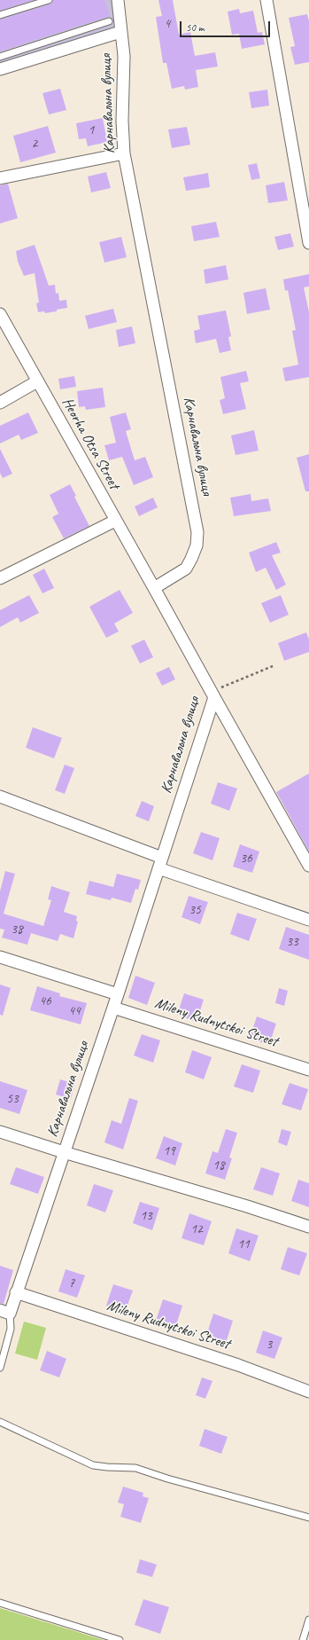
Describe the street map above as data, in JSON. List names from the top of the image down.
{
  "streets": {
    "street": ["Карнавальна вулиця", "Heorha Otsa Street", "Mileny Rudnytskoi Street"]
  },
  "crossings": [
    ["Карнавальна вулиця", "Heorha Otsa Street"],
    ["Карнавальна вулиця", "Mileny Rudnytskoi Street"]
  ],
  "house_numbers": [
    "4",
    "1",
    "2",
    "36",
    "35",
    "38",
    "33",
    "46",
    "44",
    "53",
    "19",
    "18",
    "13",
    "12",
    "11",
    "7",
    "3"
  ],
  "scale_bar": "50 m"
}
